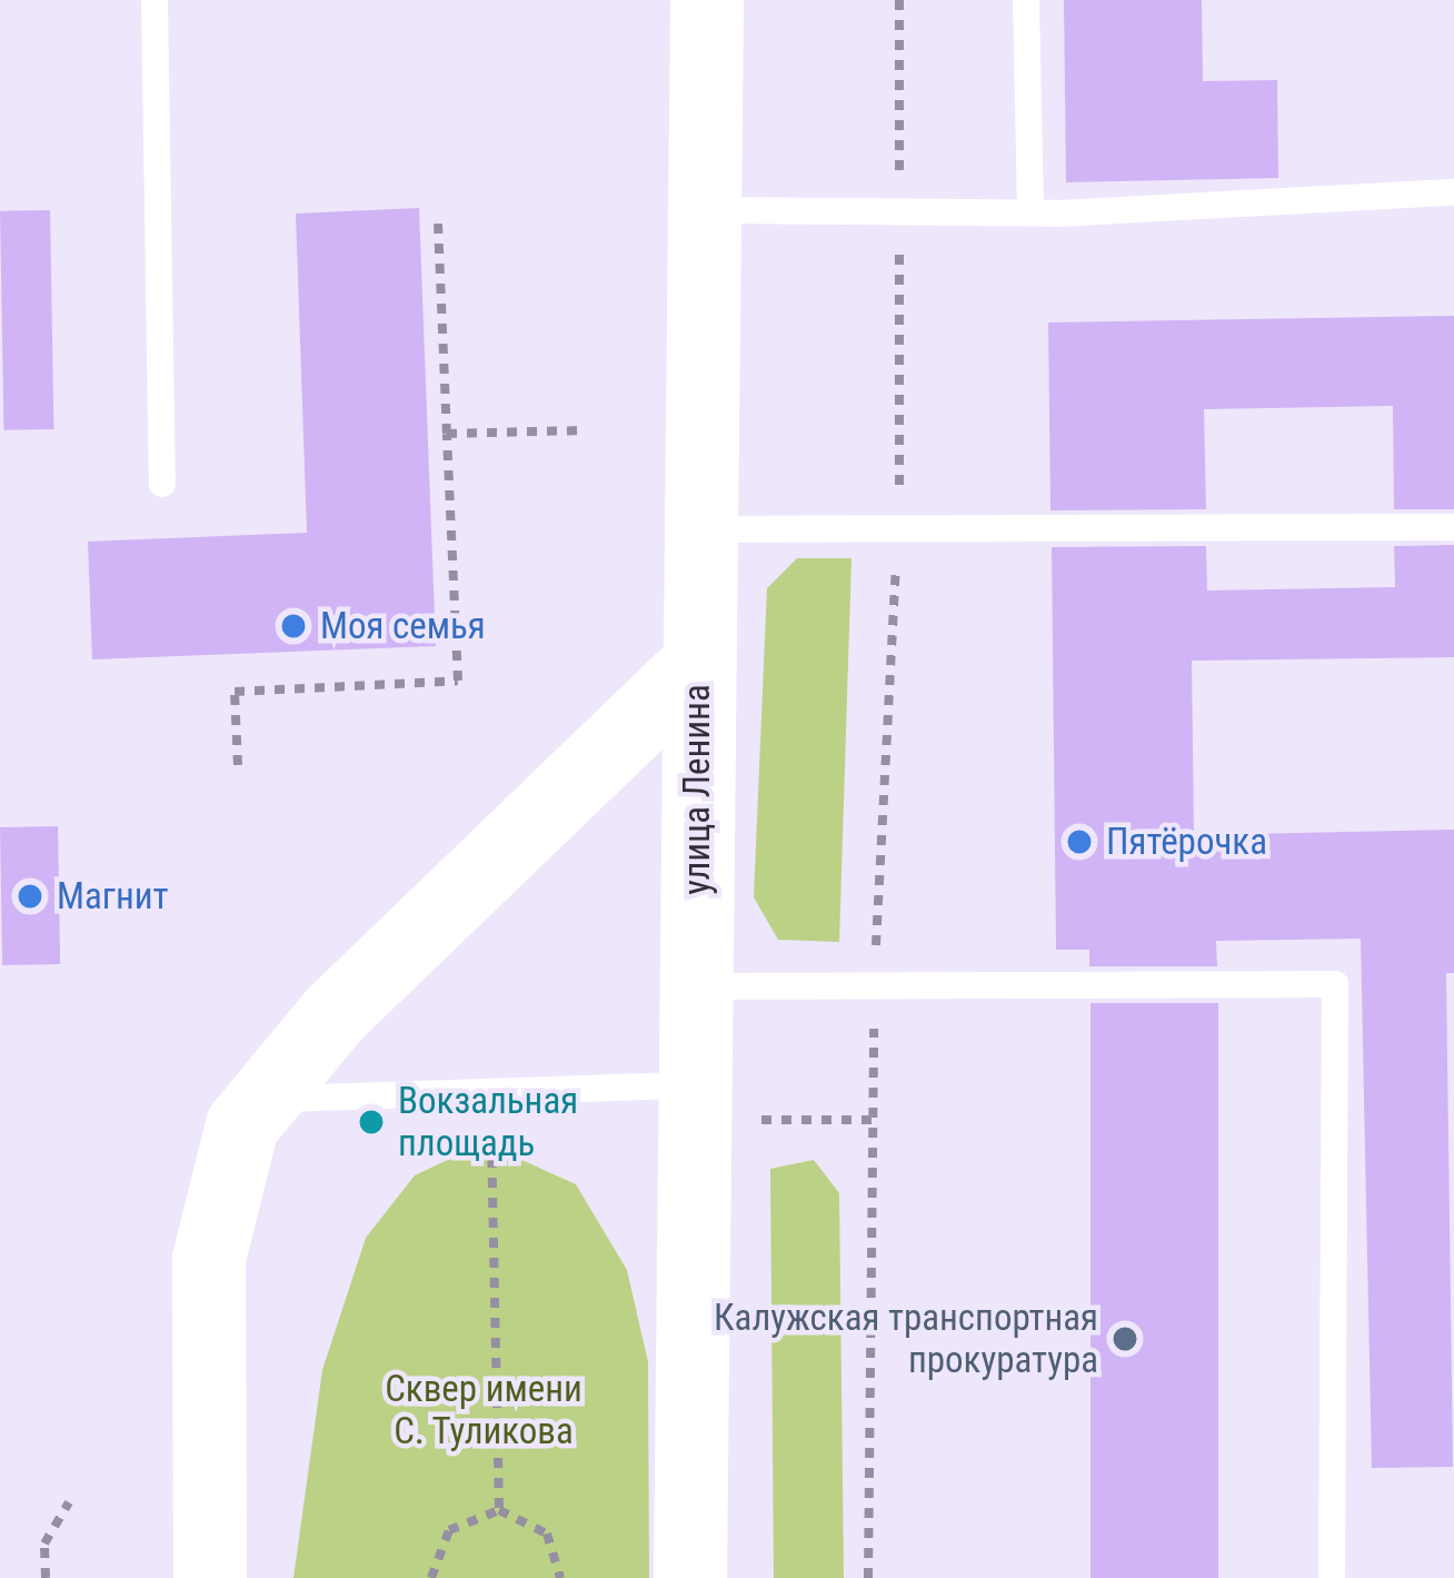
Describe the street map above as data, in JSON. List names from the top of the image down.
{
  "streets": {
    "main road": ["улица Ленина"]
  },
  "parks": ["Сквер имени С. Туликова"],
  "places": [
    "Моя семья",
    "Пятёрочка",
    "Магнит",
    "Вокзальная площадь",
    "Калужская транспортная прокуратура"
  ]
}
